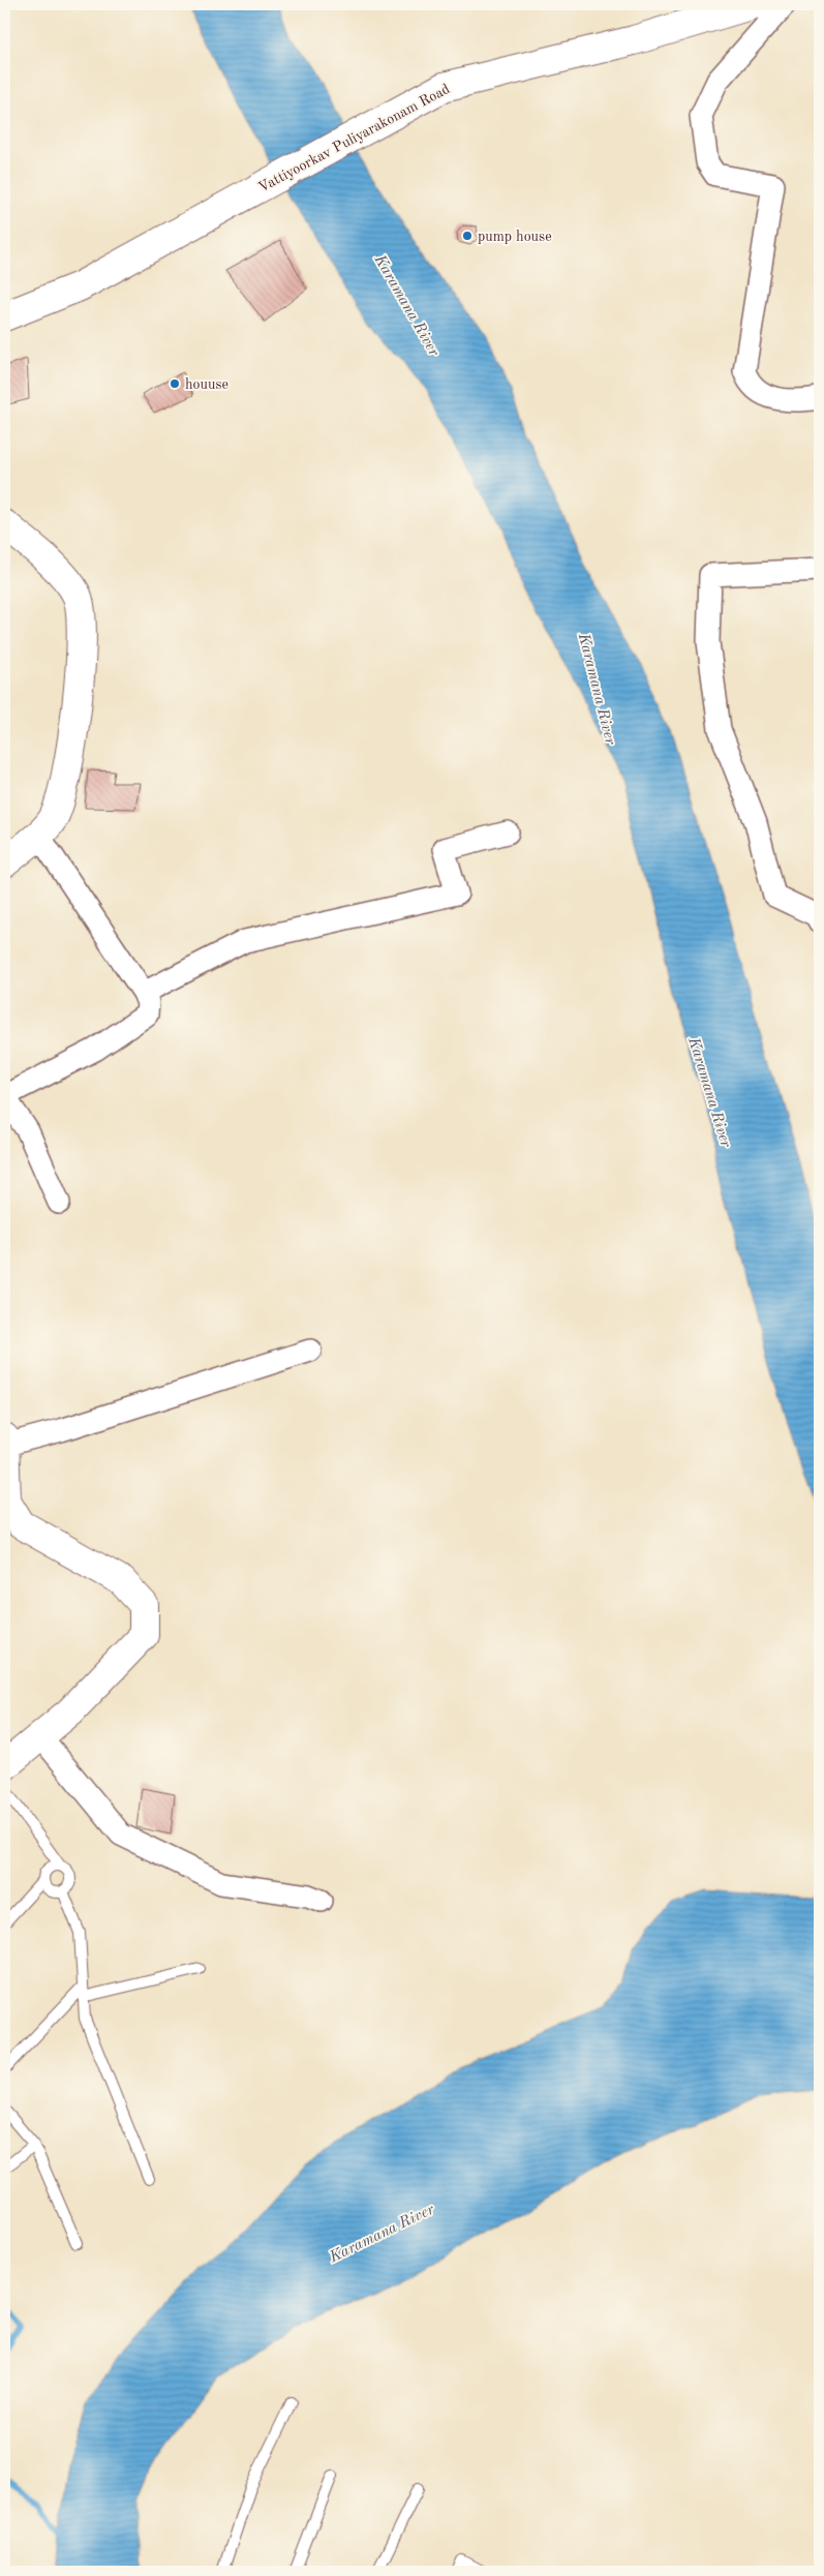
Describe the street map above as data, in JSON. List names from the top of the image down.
{
  "streets": {
    "street": ["Vattiyoorkav Puliyarakonam Road"]
  },
  "water": ["Karamana River"],
  "places": ["pump house", "houuse"]
}
